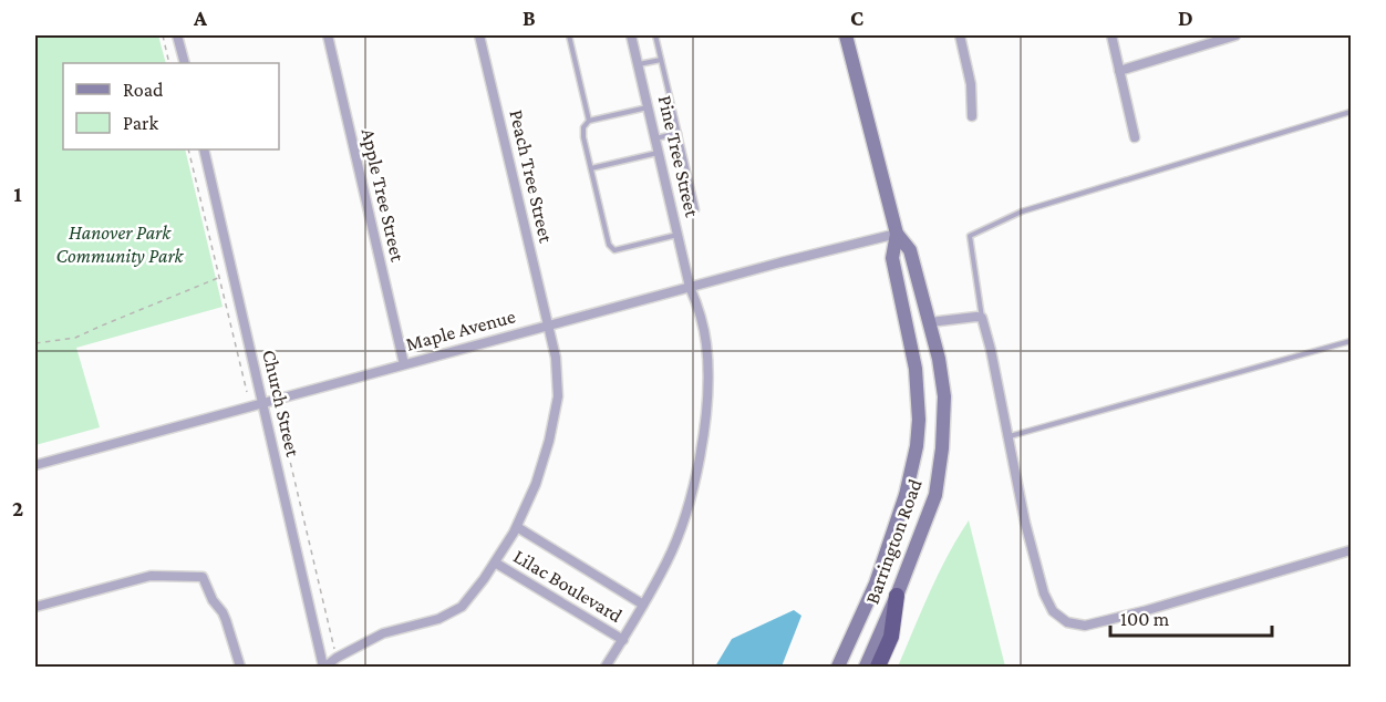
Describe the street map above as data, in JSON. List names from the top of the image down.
{
  "streets": {
    "main road": ["Barrington Road"],
    "street": [
      "Pine Tree Street",
      "Peach Tree Street",
      "Apple Tree Street",
      "Maple Avenue",
      "Church Street",
      "Lilac Boulevard"
    ]
  },
  "crossings": [
    ["Pine Tree Street", "Maple Avenue"],
    ["Pine Tree Street", "Lilac Boulevard"],
    ["Peach Tree Street", "Maple Avenue"],
    ["Peach Tree Street", "Church Street"],
    ["Peach Tree Street", "Lilac Boulevard"],
    ["Apple Tree Street", "Maple Avenue"],
    ["Maple Avenue", "Church Street"],
    ["Maple Avenue", "Barrington Road"]
  ],
  "parks": ["Hanover Park Community Park"],
  "legend": ["Road", "Park"],
  "scale_bar": "100 m",
  "grid": {
    "columns": [
      "A",
      "B",
      "C",
      "D"
    ],
    "rows": ["1", "2"]
  }
}
